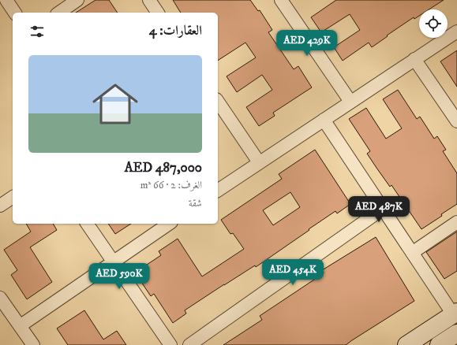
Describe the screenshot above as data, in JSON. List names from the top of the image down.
{
  "page": {
    "heading": "العقارات: 4",
    "price": [
      "AED 429K",
      "AED 487K",
      "AED 454K",
      "AED 590K"
    ],
    "list": [
      {
        "name": "AED 487,000",
        "note": "الغرف: 2 · 66 m² · شقة"
      }
    ]
  }
}
